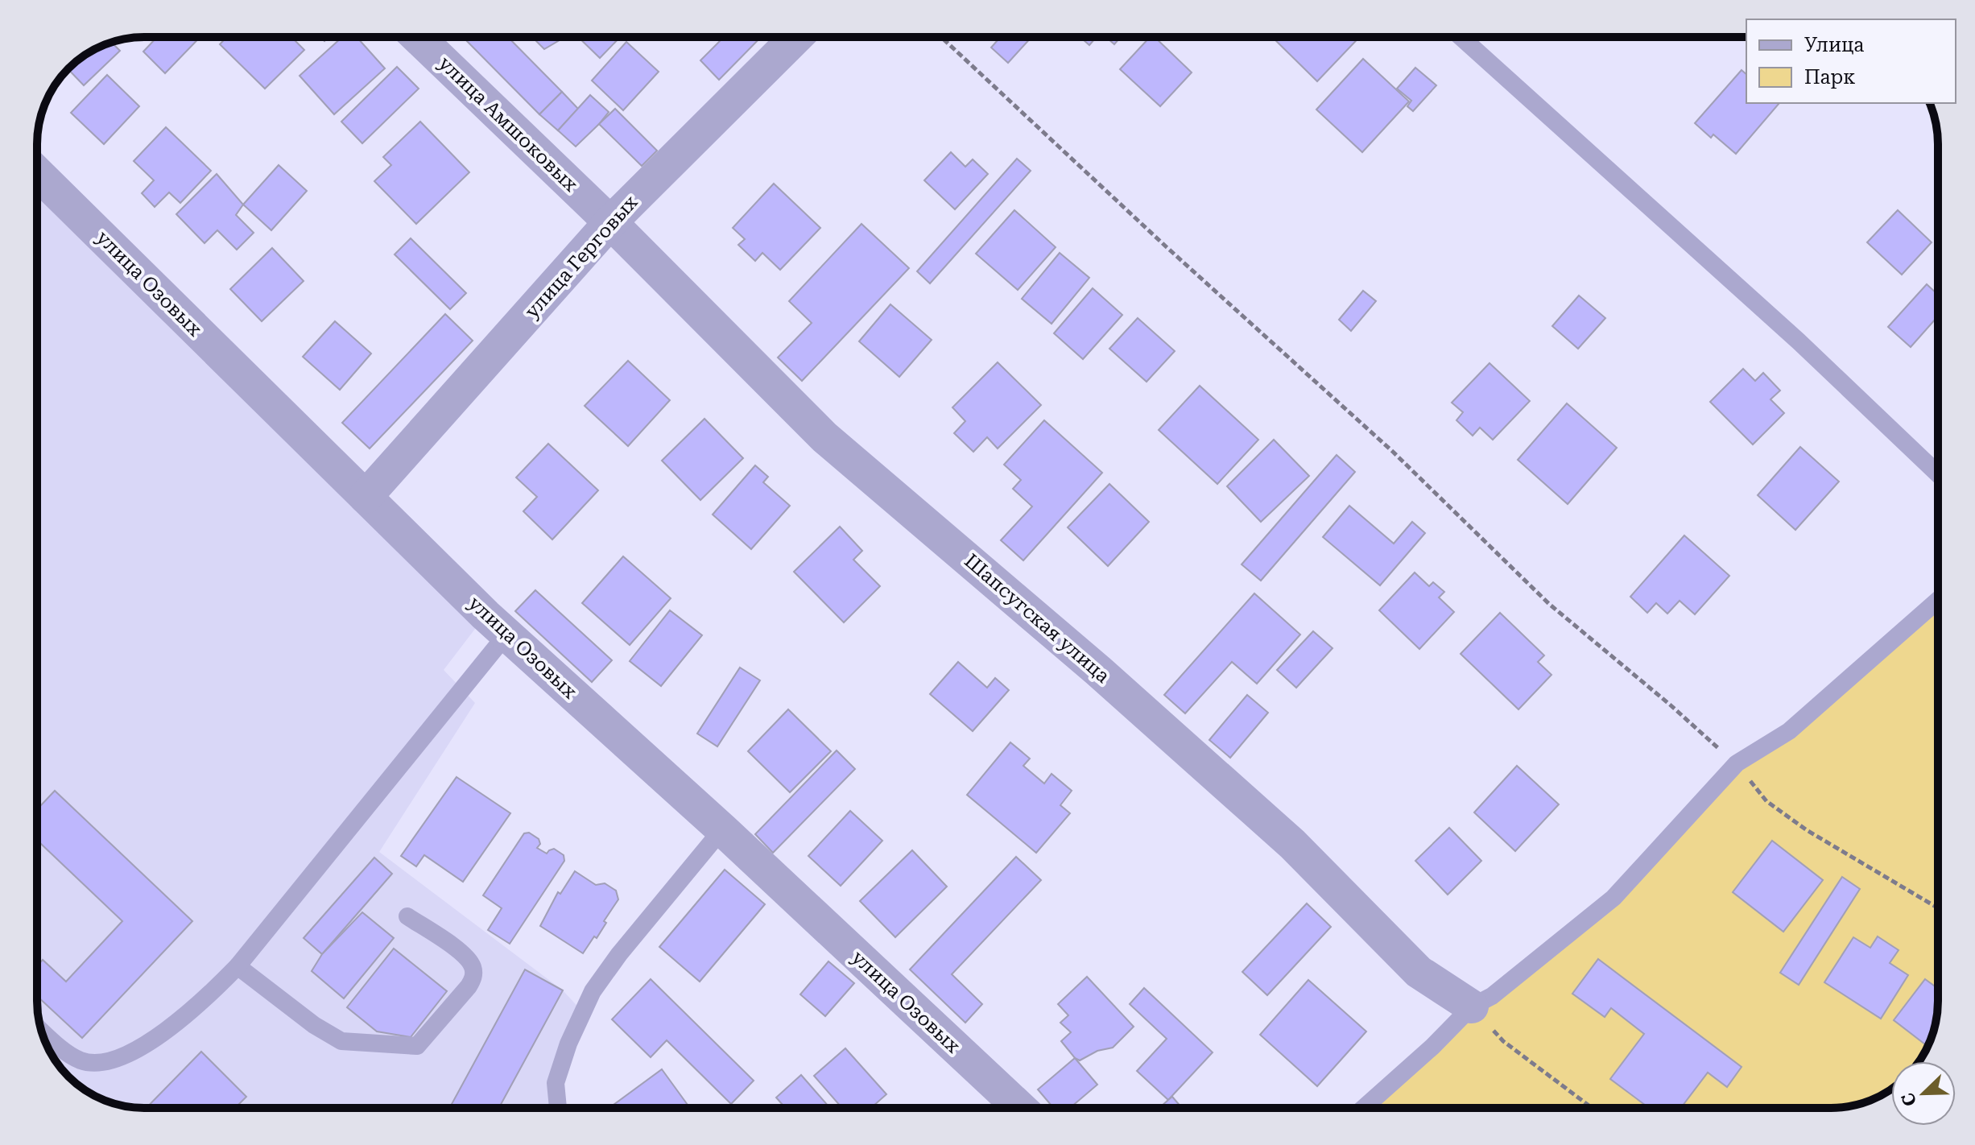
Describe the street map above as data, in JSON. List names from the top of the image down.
{
  "streets": {
    "street": [
      "улица Амшоковых",
      "улица Герговых",
      "улица Озовых",
      "Шапсугская улица"
    ]
  },
  "crossings": [
    ["улица Амшоковых", "улица Герговых"],
    ["улица Амшоковых", "Шапсугская улица"],
    ["улица Герговых", "улица Озовых"],
    ["улица Герговых", "Шапсугская улица"]
  ],
  "legend": ["Улица", "Парк"],
  "north": "bottom left"
}
